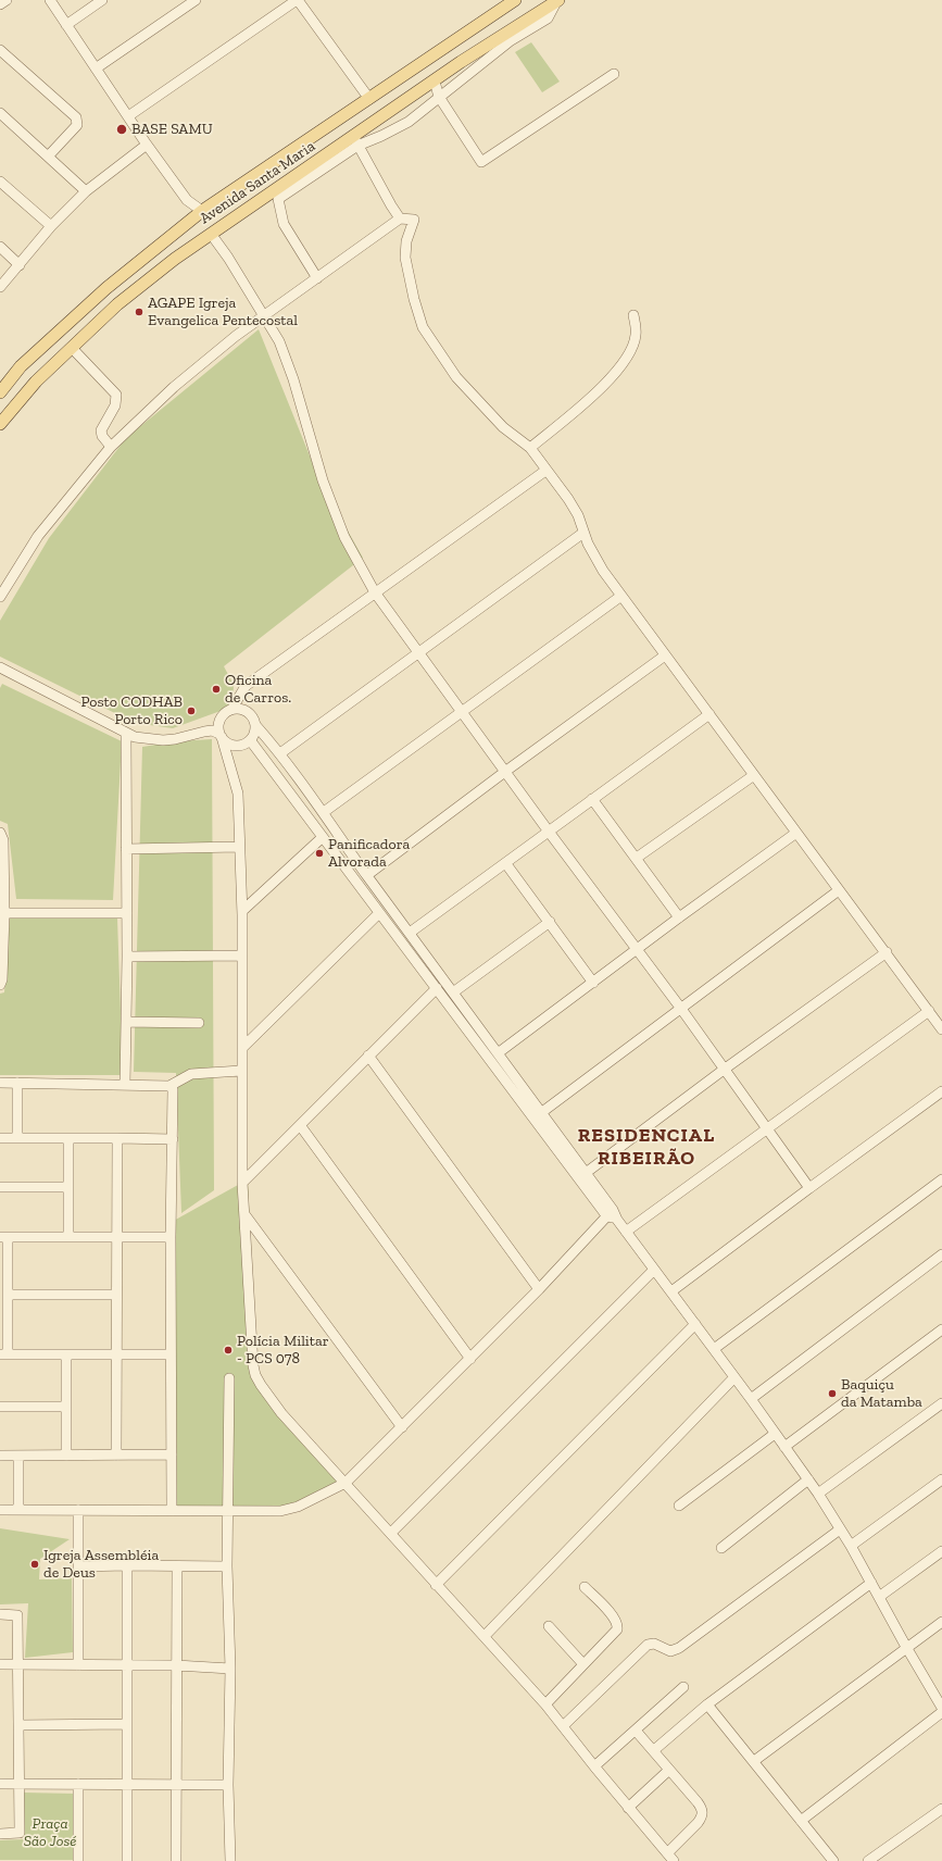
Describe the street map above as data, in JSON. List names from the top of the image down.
{
  "streets": {
    "main road": ["Avenida Santa Maria"]
  },
  "districts": ["RESIDENCIAL RIBEIRÃO"],
  "parks": ["Praça São José"],
  "places": [
    "BASE SAMU",
    "AGAPE Igreja Evangelica Pentecostal",
    "Oficina de Carros.",
    "Posto CODHAB Porto Rico",
    "Panificadora Alvorada",
    "Polícia Militar - PCS 078",
    "Baquiçu da Matamba",
    "Igreja Assembléia de Deus"
  ]
}
